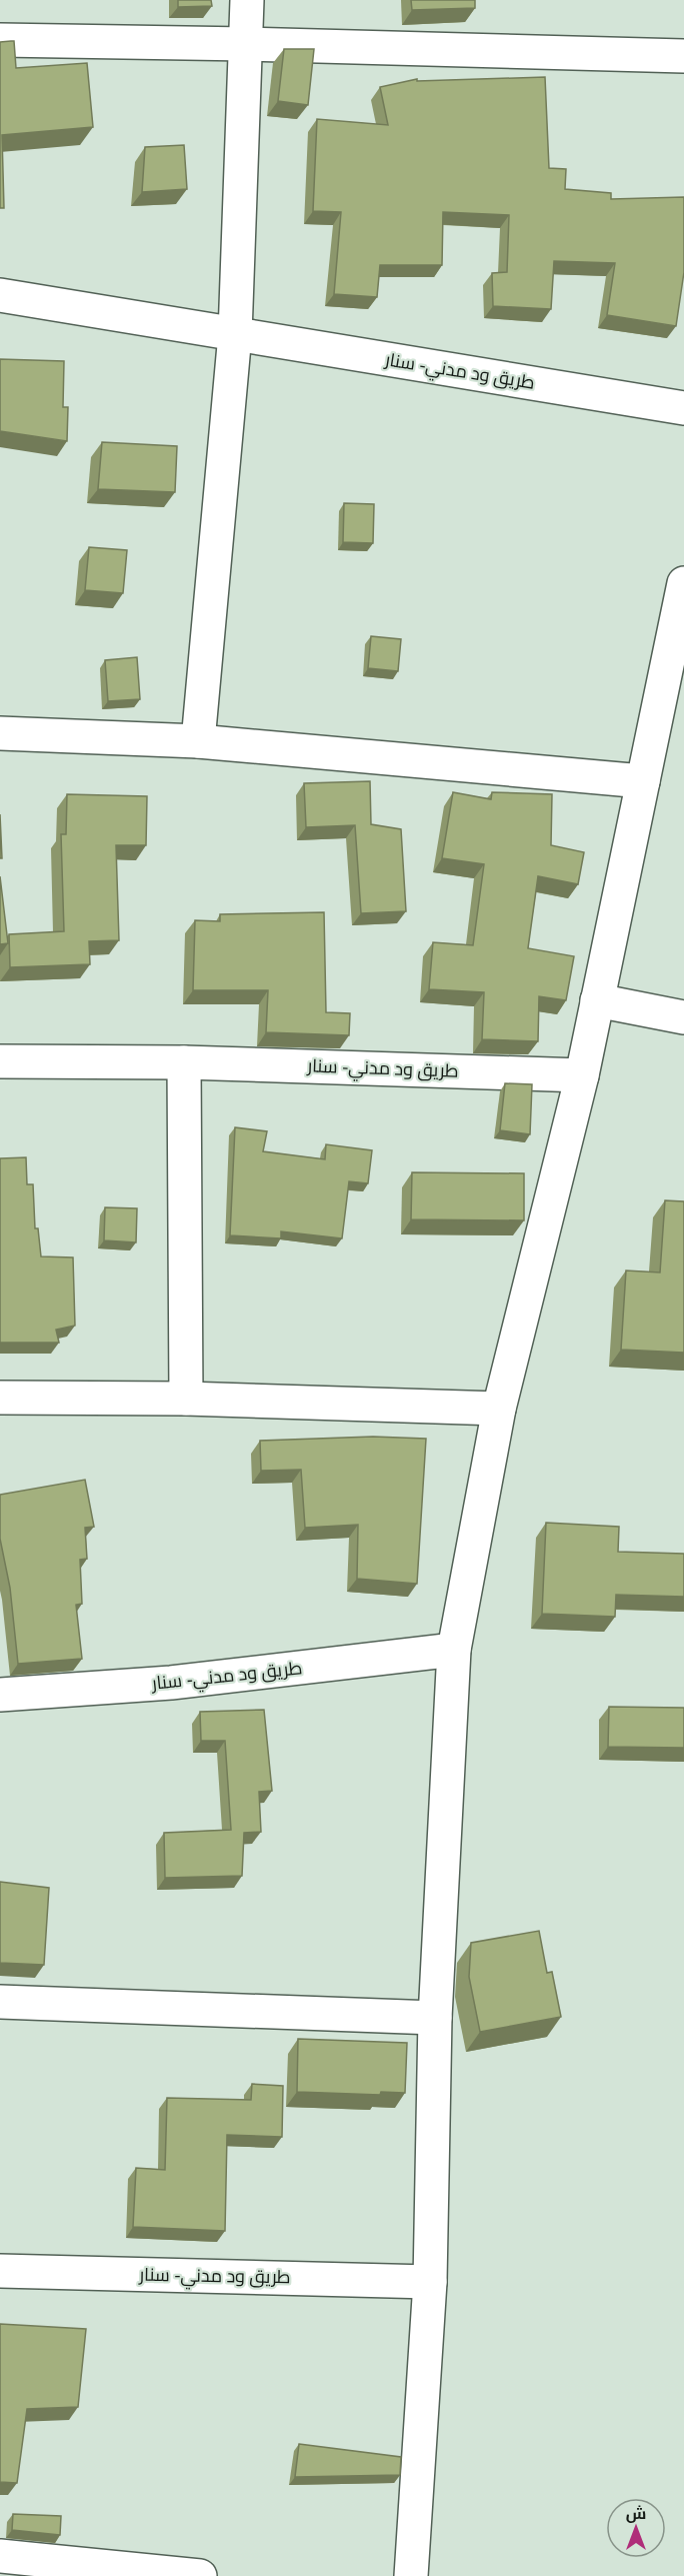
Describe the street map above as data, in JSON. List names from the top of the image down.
{
  "streets": {
    "street": ["طريق ود مدني - سنار"]
  },
  "north": "top"
}
